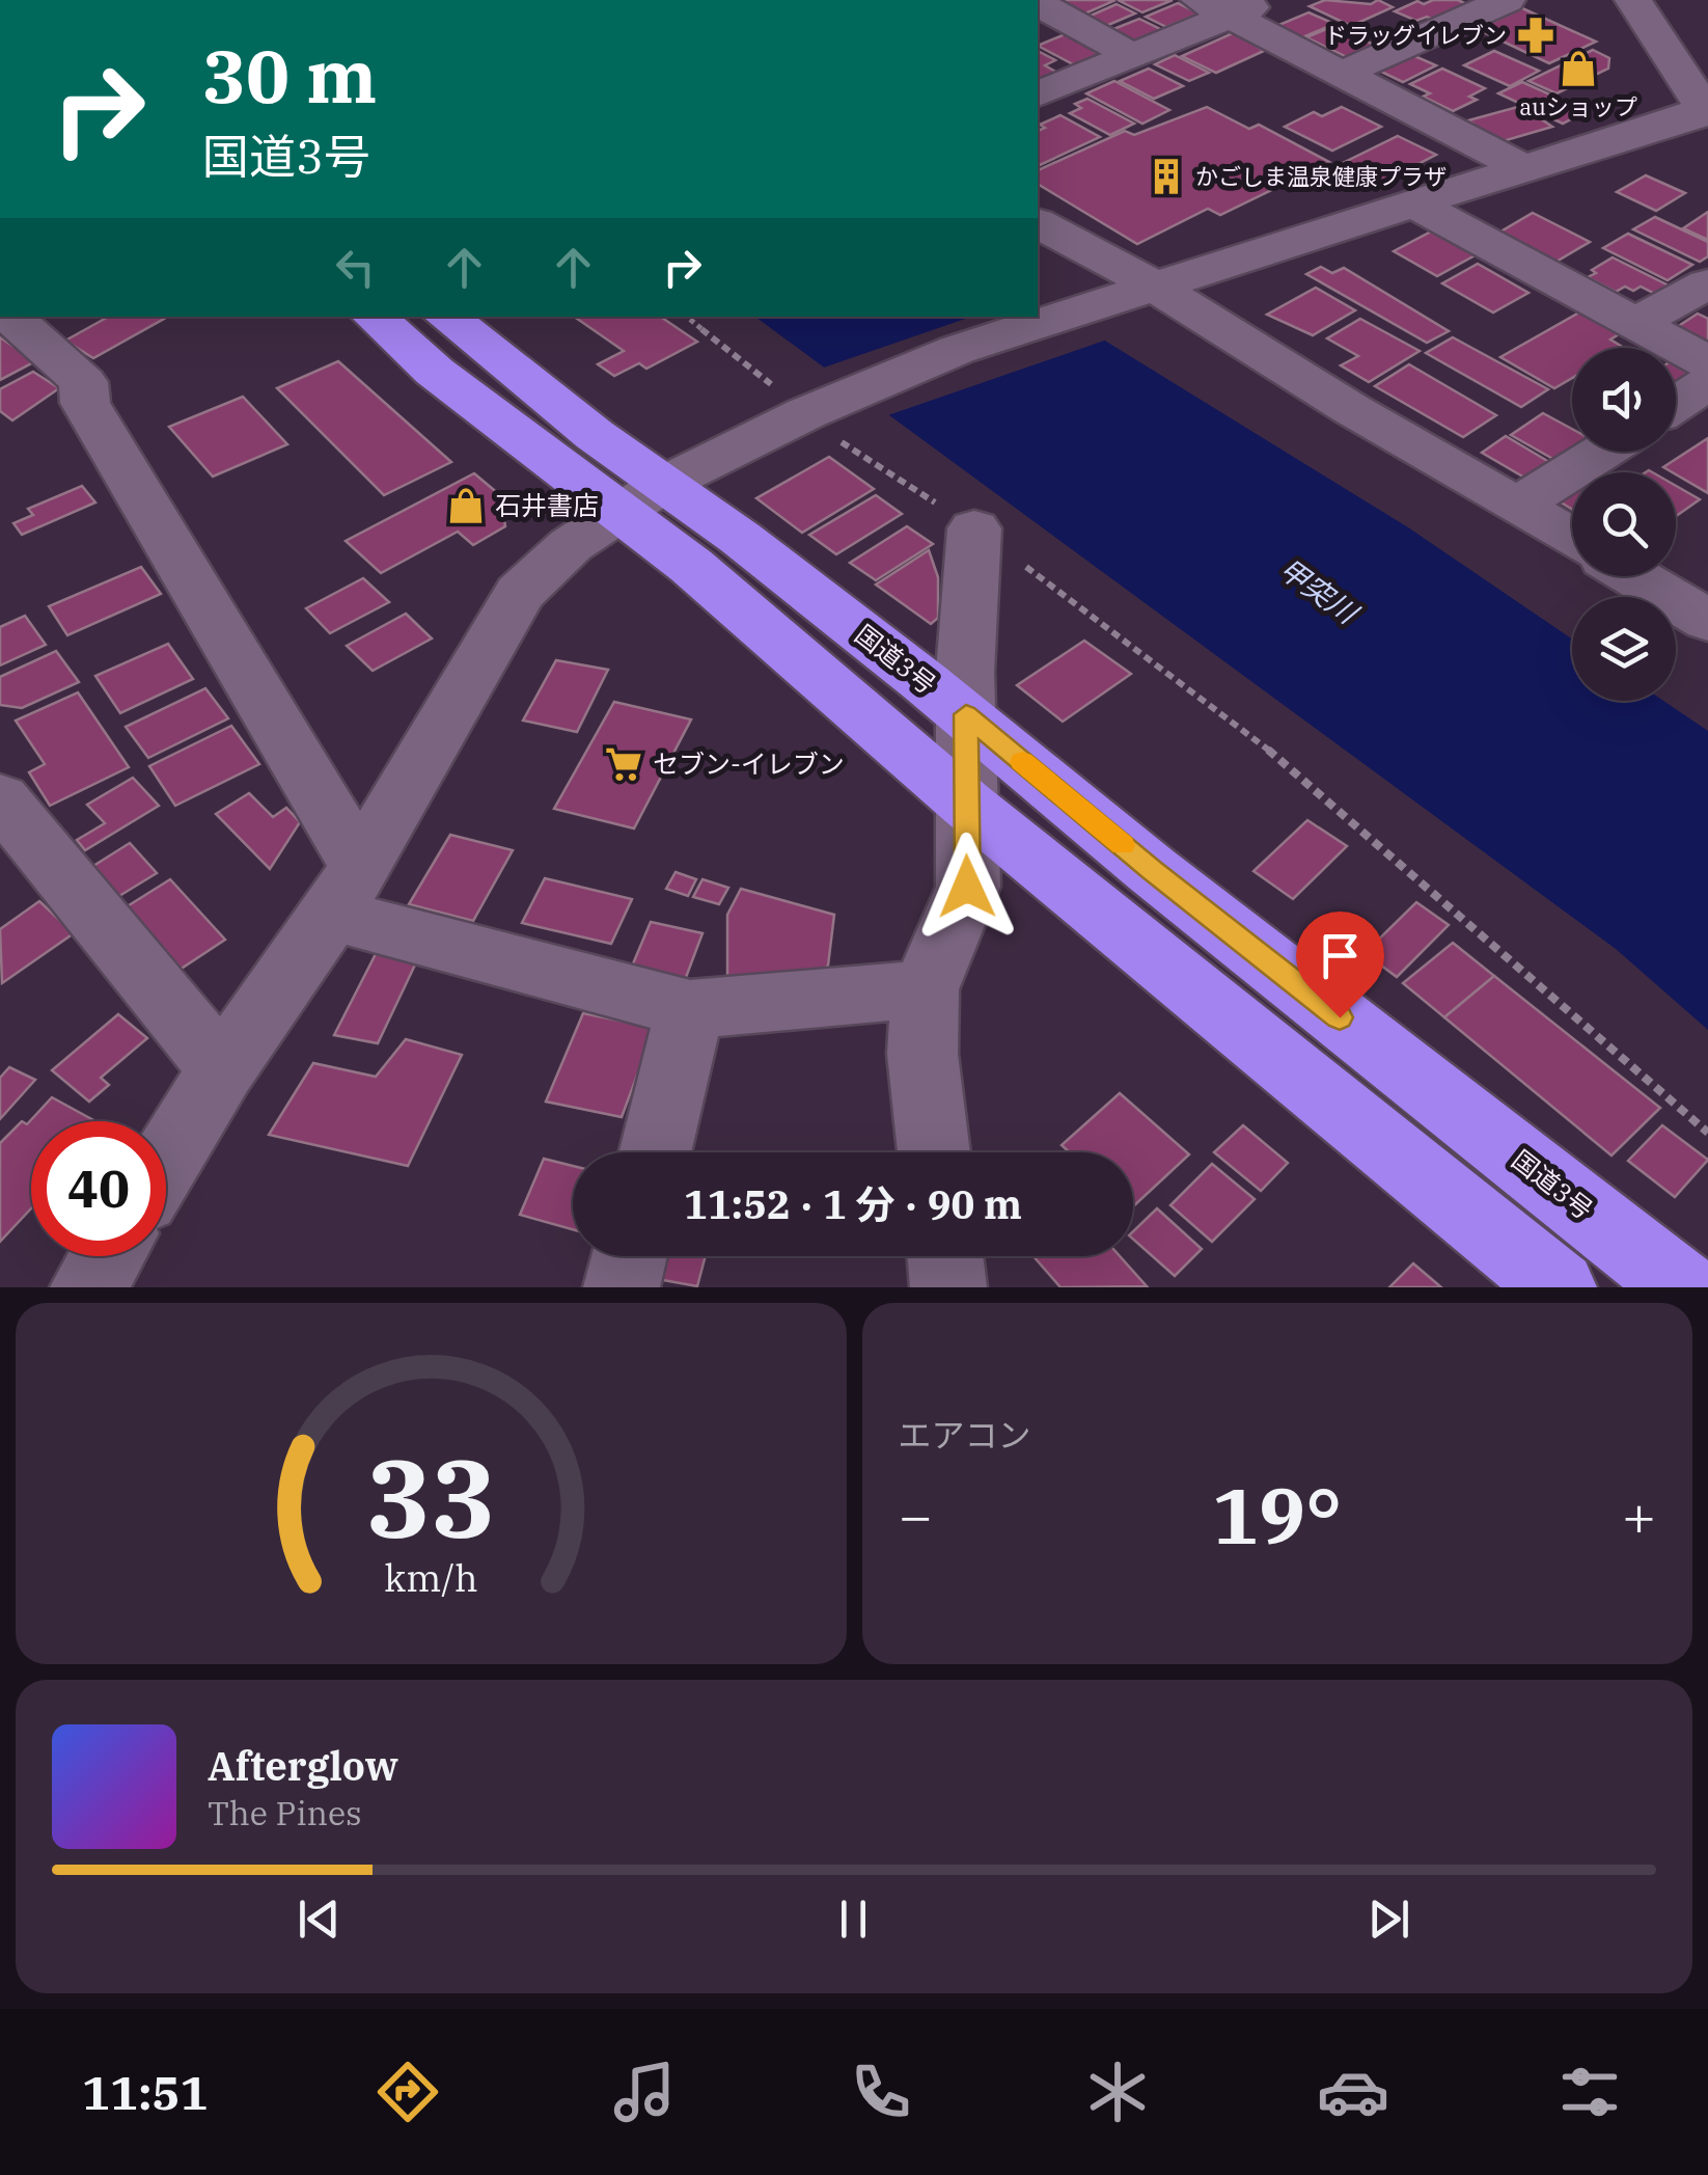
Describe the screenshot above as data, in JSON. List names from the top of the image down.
{
  "streets": {
    "highway": ["国道3号"]
  },
  "water": ["甲突川"],
  "places": {
    "pharmacy": ["ドラッグイレブン"],
    "shop": ["auショップ", "石井書店"],
    "building": ["かごしま温泉健康プラザ"],
    "supermarket": ["セブン-イレブン"]
  },
  "page": {
    "turn": ["30 m", "国道3号"],
    "limit": "40",
    "trip": "11:52 · 1 分 · 90 m",
    "tile": "エアコン",
    "heat": ["−", "19°", "+"],
    "song": ["Afterglow", "The Pines"],
    "tabs": "11:51",
    "gauge": ["33", "km/h"]
  }
}
